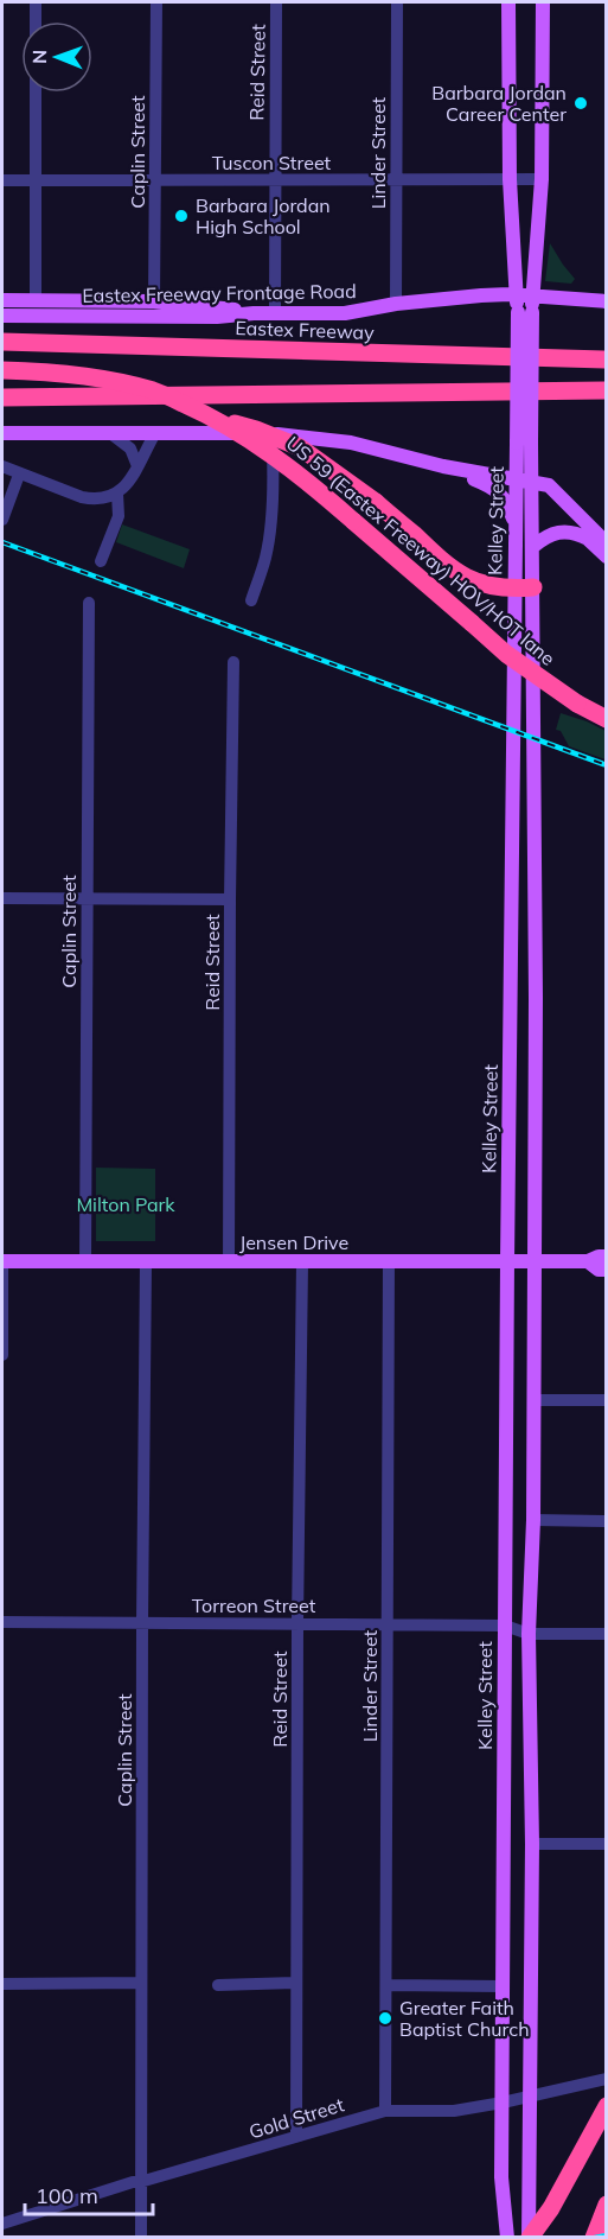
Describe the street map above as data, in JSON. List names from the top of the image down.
{
  "streets": {
    "highway": ["Eastex Freeway", "US 59 (Eastex Freeway) HOV/HOT lane"],
    "main road": ["Eastex Freeway Frontage Road", "Kelley Street", "Jensen Drive"],
    "street": [
      "Reid Street",
      "Caplin Street",
      "Linder Street",
      "Tuscon Street",
      "Torreon Street",
      "Gold Street"
    ]
  },
  "crossings": [
    ["Reid Street", "Tuscon Street"],
    ["Reid Street", "Eastex Freeway Frontage Road"],
    ["Reid Street", "Jensen Drive"],
    ["Reid Street", "Torreon Street"],
    ["Reid Street", "Gold Street"],
    ["Caplin Street", "Tuscon Street"],
    ["Caplin Street", "Jensen Drive"],
    ["Caplin Street", "Torreon Street"],
    ["Caplin Street", "Gold Street"],
    ["Linder Street", "Tuscon Street"],
    ["Linder Street", "Eastex Freeway Frontage Road"],
    ["Linder Street", "Jensen Drive"],
    ["Linder Street", "Torreon Street"],
    ["Linder Street", "Gold Street"],
    ["Tuscon Street", "Kelley Street"],
    ["Eastex Freeway Frontage Road", "Kelley Street"],
    ["Kelley Street", "Jensen Drive"],
    ["Kelley Street", "Torreon Street"],
    ["Kelley Street", "Gold Street"]
  ],
  "parks": ["Milton Park"],
  "places": ["Barbara Jordan Career Center", "Barbara Jordan High School", "Greater Faith Baptist Church"],
  "scale_bar": "100 m",
  "north": "left"
}
